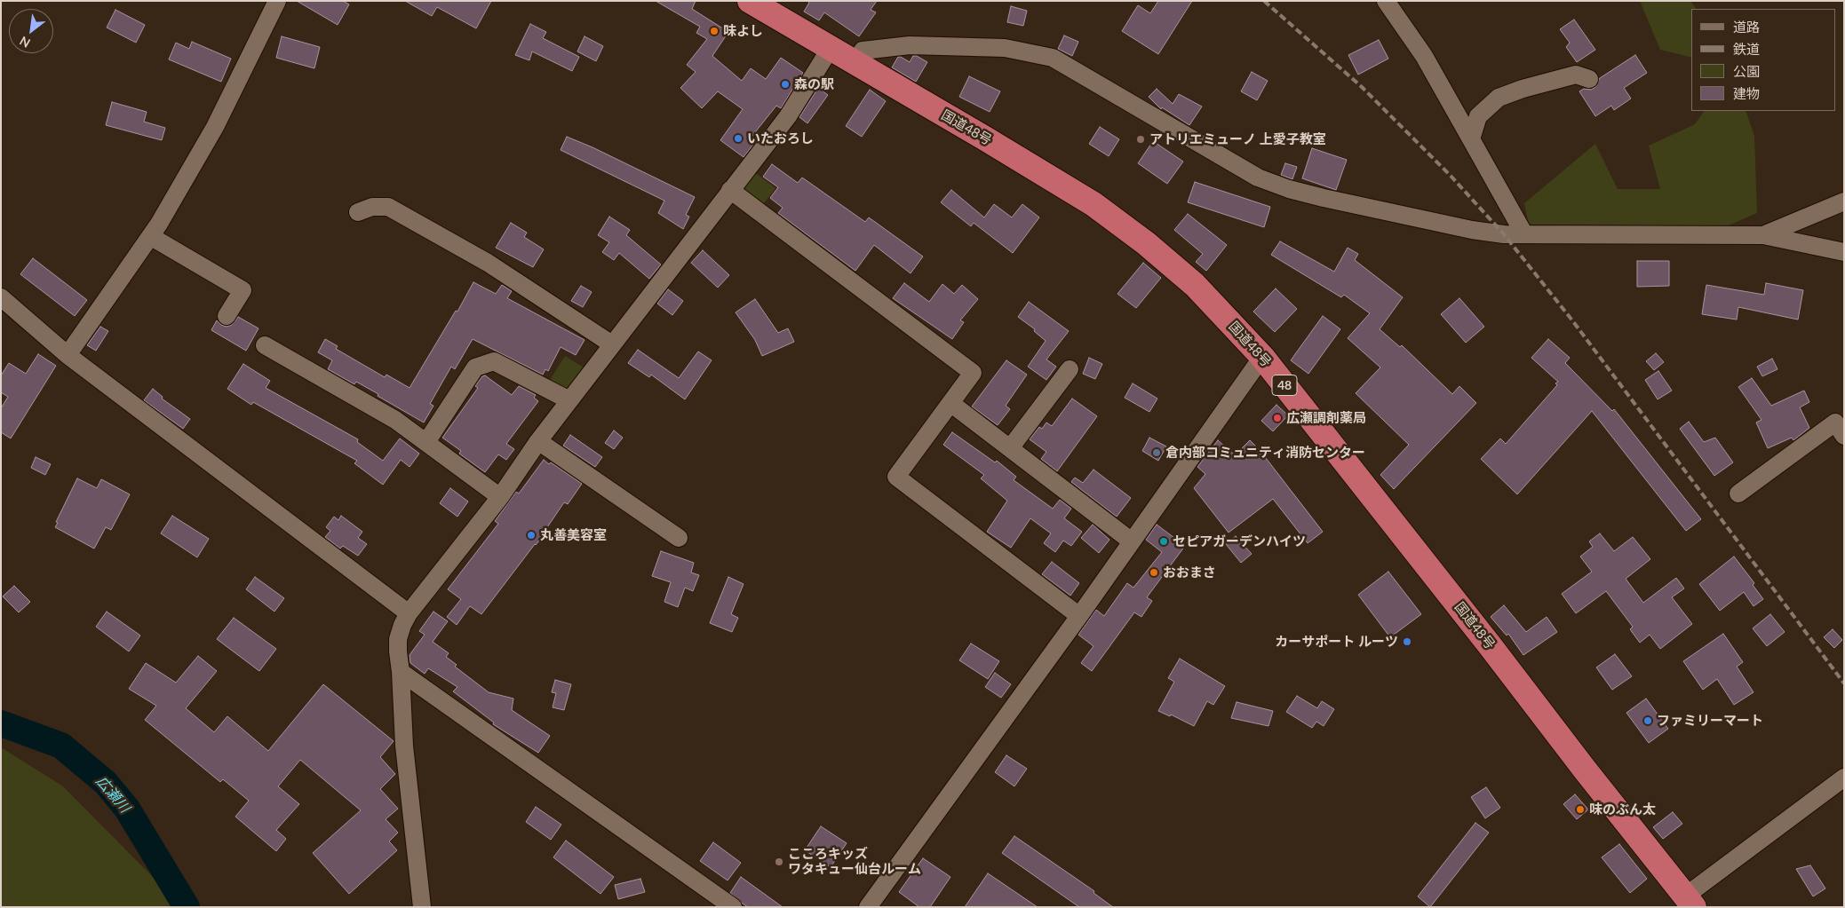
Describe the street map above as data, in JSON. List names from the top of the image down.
{
  "streets": {
    "highway": ["国道48号", "48"]
  },
  "water": ["広瀬川"],
  "places": [
    "味よし",
    "森の駅",
    "いたおろし",
    "アトリエミューノ 上愛子教室",
    "広瀬調剤薬局",
    "倉内部コミュニティ消防センター",
    "丸善美容室",
    "セピアガーデンハイツ",
    "おおまさ",
    "カーサポート ルーツ",
    "ファミリーマート",
    "味のぶん太",
    "こころキッズ ワタキュー仙台ルーム"
  ],
  "legend": [
    "道路",
    "鉄道",
    "公園",
    "建物"
  ],
  "north": "bottom left"
}
